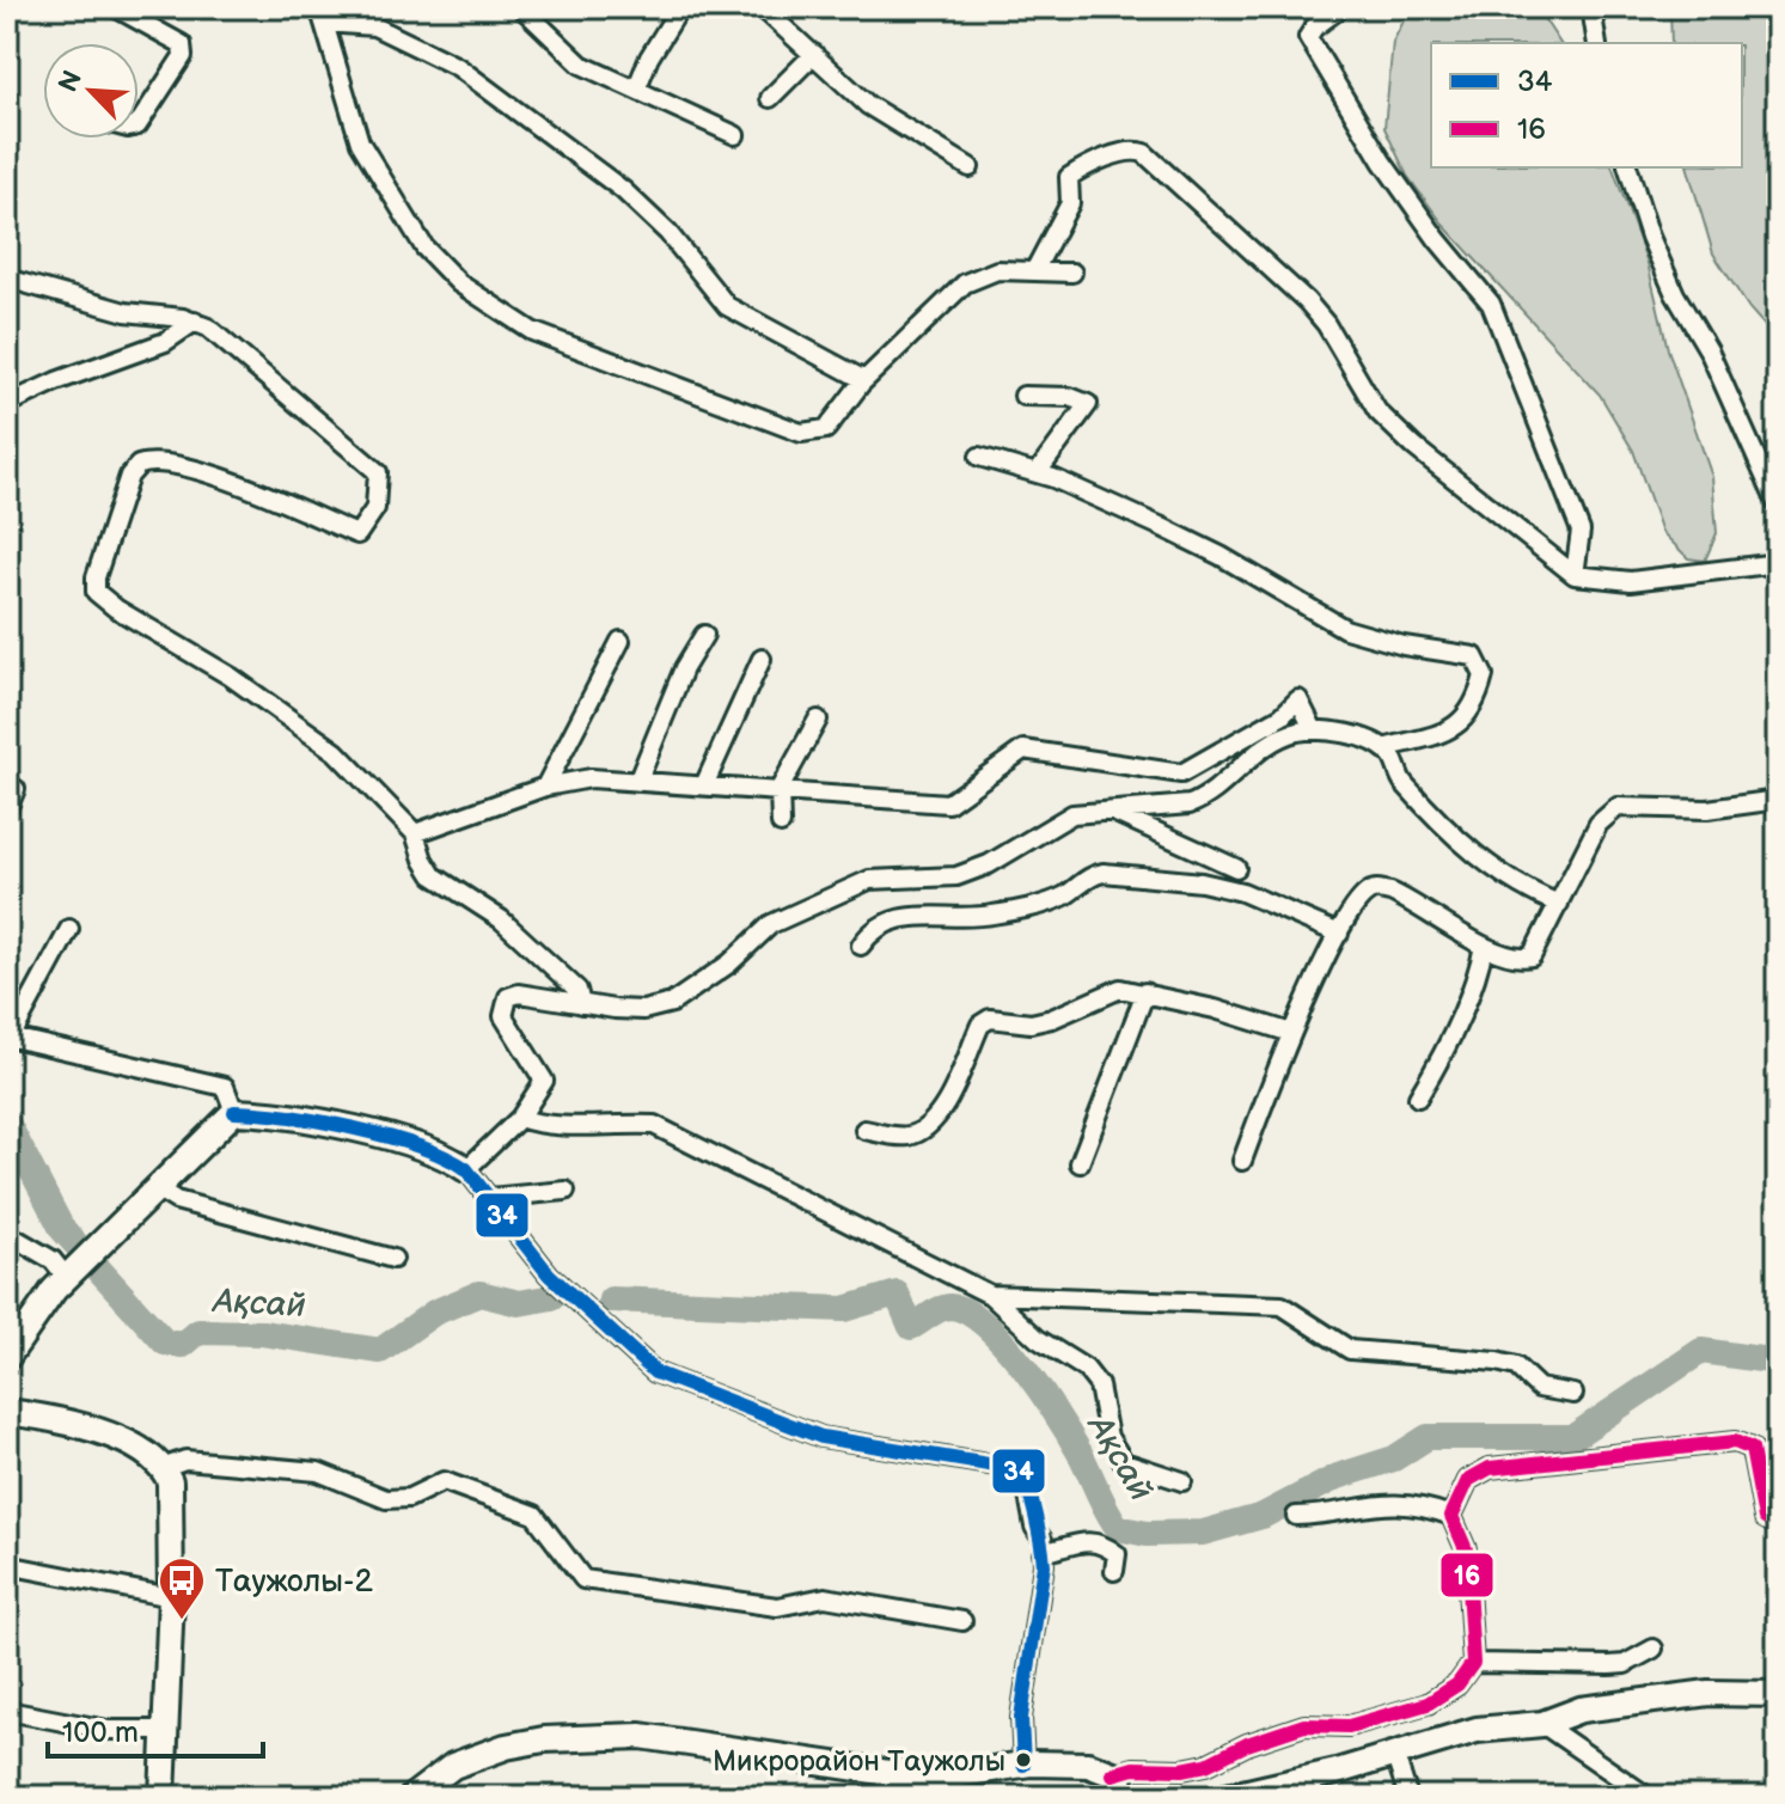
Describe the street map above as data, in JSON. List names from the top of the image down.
{
  "water": ["Ақсай"],
  "places": {
    "bus stop": ["Таужолы-2"],
    "other": ["Микрорайон Таужолы"]
  },
  "lines": ["transit line 34", "transit line 16"],
  "legend": ["34", "16"],
  "scale_bar": "100 m",
  "north": "top left"
}
